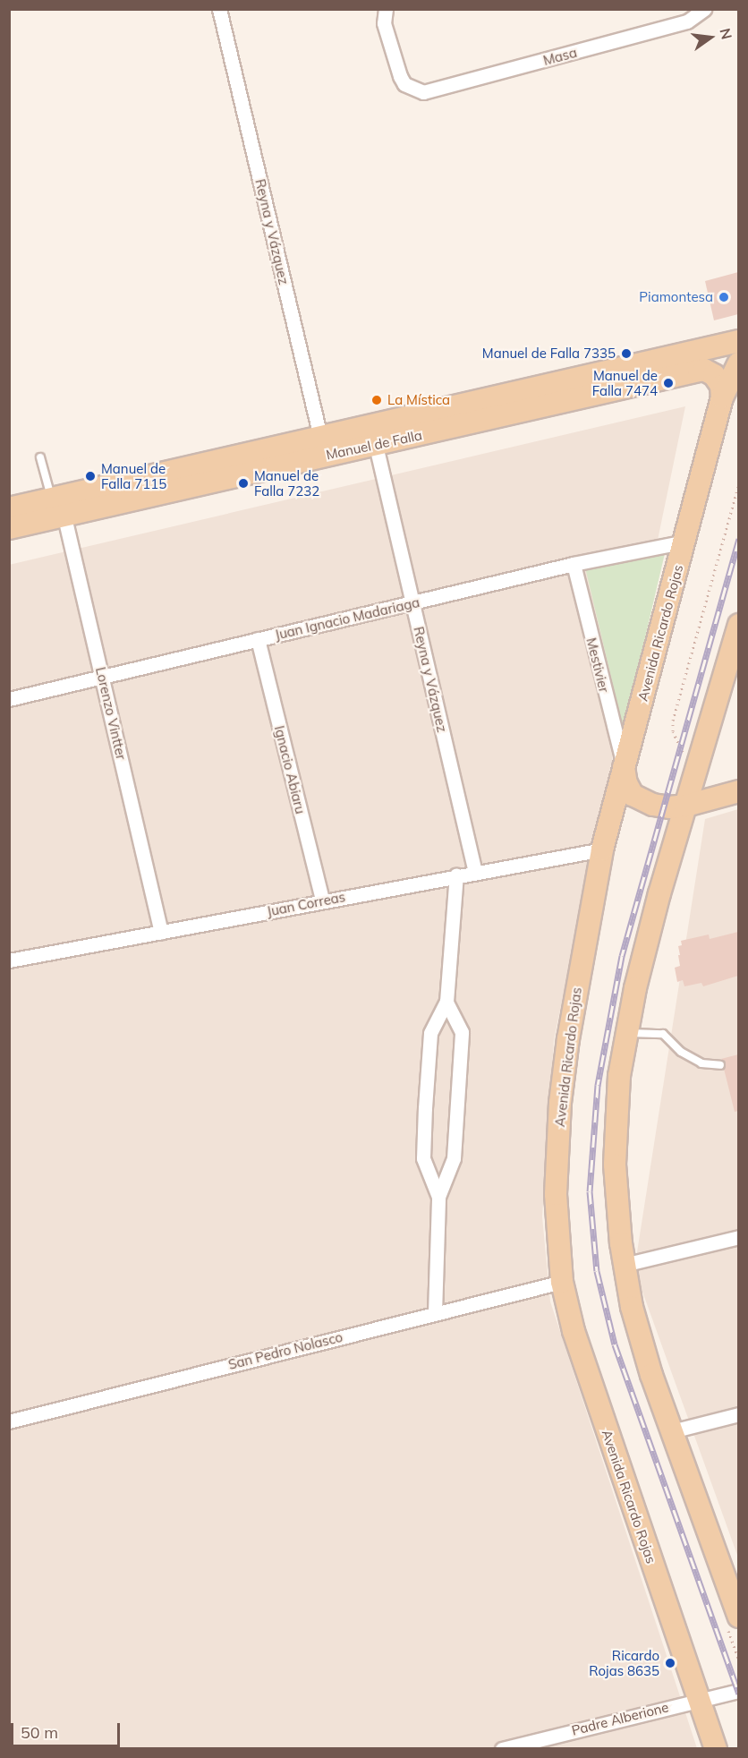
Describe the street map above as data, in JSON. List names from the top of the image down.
{
  "streets": {
    "main road": ["Manuel de Falla", "Avenida Ricardo Rojas"],
    "street": [
      "Masa",
      "Reyna y Vázquez",
      "Juan Ignacio Madariaga",
      "Mestivier",
      "Lorenzo Vintter",
      "Ignacio Abiaru",
      "Juan Correas",
      "San Pedro Nolasco",
      "Padre Alberione"
    ]
  },
  "crossings": [
    ["Reyna y Vázquez", "Manuel de Falla"],
    ["Reyna y Vázquez", "Juan Ignacio Madariaga"],
    ["Reyna y Vázquez", "Juan Correas"],
    ["Manuel de Falla", "Avenida Ricardo Rojas"],
    ["Manuel de Falla", "Lorenzo Vintter"],
    ["Juan Ignacio Madariaga", "Avenida Ricardo Rojas"],
    ["Juan Ignacio Madariaga", "Mestivier"],
    ["Juan Ignacio Madariaga", "Lorenzo Vintter"],
    ["Juan Ignacio Madariaga", "Ignacio Abiaru"],
    ["Avenida Ricardo Rojas", "Mestivier"],
    ["Avenida Ricardo Rojas", "Juan Correas"],
    ["Avenida Ricardo Rojas", "San Pedro Nolasco"],
    ["Avenida Ricardo Rojas", "Padre Alberione"],
    ["Lorenzo Vintter", "Juan Correas"],
    ["Ignacio Abiaru", "Juan Correas"]
  ],
  "places": [
    "Piamontesa",
    "Manuel de Falla 7335",
    "Manuel de Falla 7474",
    "La Mística",
    "Manuel de Falla 7115",
    "Manuel de Falla 7232",
    "Ricardo Rojas 8635"
  ],
  "scale_bar": "50 m",
  "north": "right"
}
